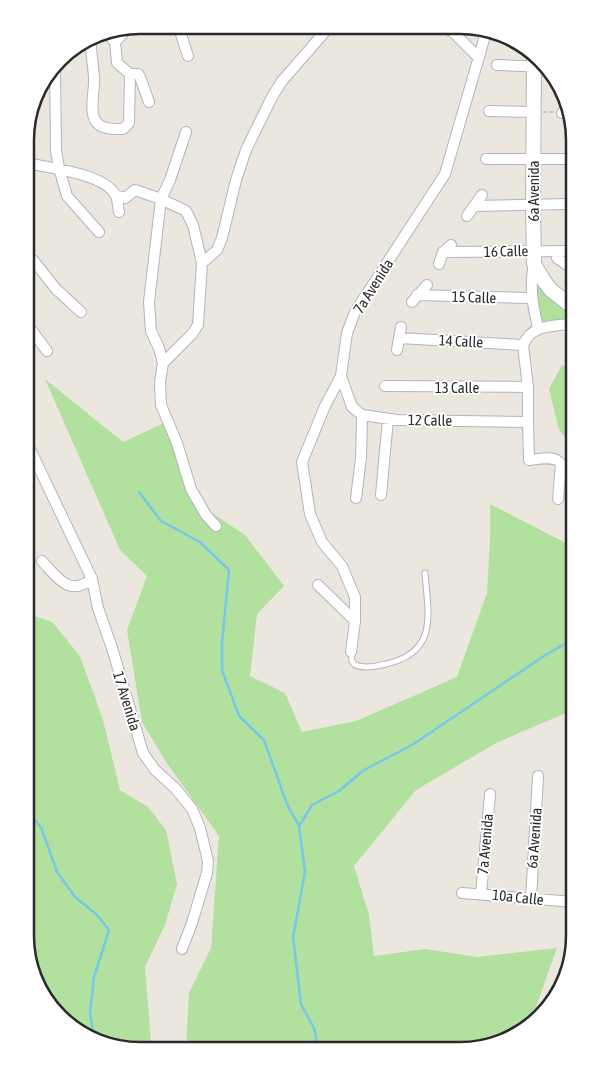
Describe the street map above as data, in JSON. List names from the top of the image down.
{
  "streets": {
    "main road": ["6a Avenida"],
    "street": [
      "16 Calle",
      "7a Avenida",
      "15 Calle",
      "14 Calle",
      "13 Calle",
      "12 Calle",
      "17 Avenida",
      "10a Calle"
    ]
  },
  "crossings": [
    ["6a Avenida", "16 Calle"],
    ["6a Avenida", "15 Calle"],
    ["6a Avenida", "10a Calle"],
    ["7a Avenida", "10a Calle"]
  ]
}
